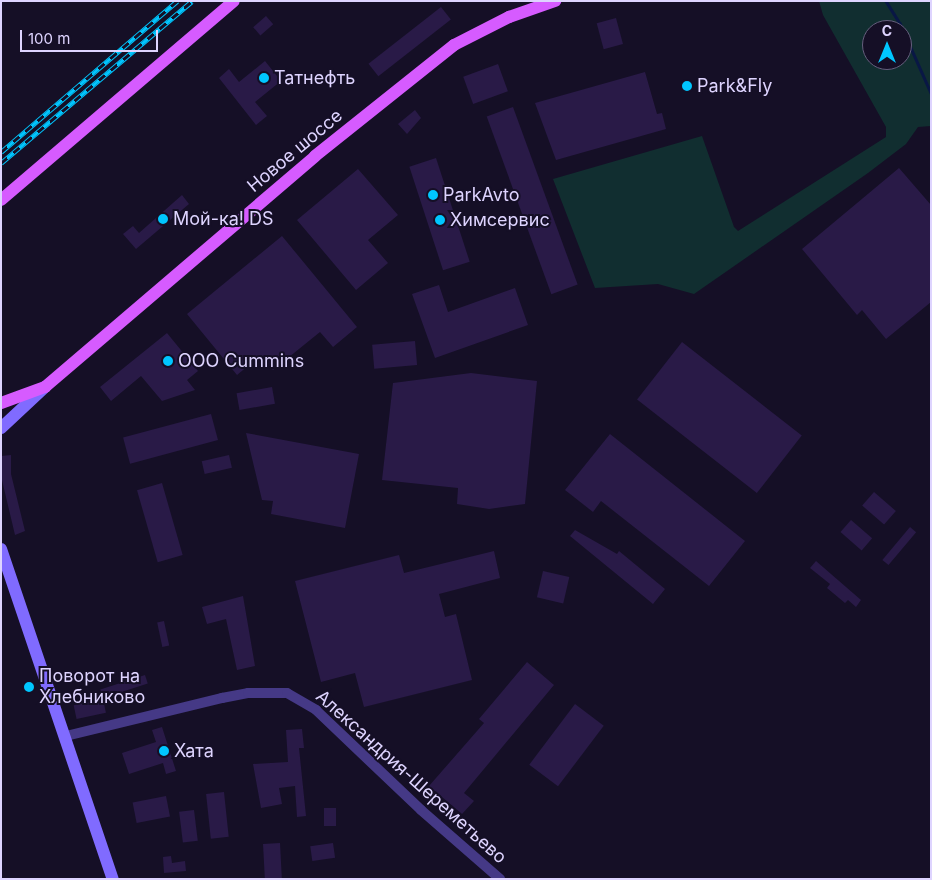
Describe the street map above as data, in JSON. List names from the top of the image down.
{
  "streets": {
    "main road": ["Новое шоссе"],
    "street": ["Александрия-Шереметьево"]
  },
  "places": [
    "Татнефть",
    "Park&Fly",
    "ParkAvto",
    "Мой-ка! DS",
    "Химсервис",
    "OOO Cummins",
    "Поворот на Хлебниково",
    "Хата"
  ],
  "scale_bar": "100 m",
  "north": "top"
}
